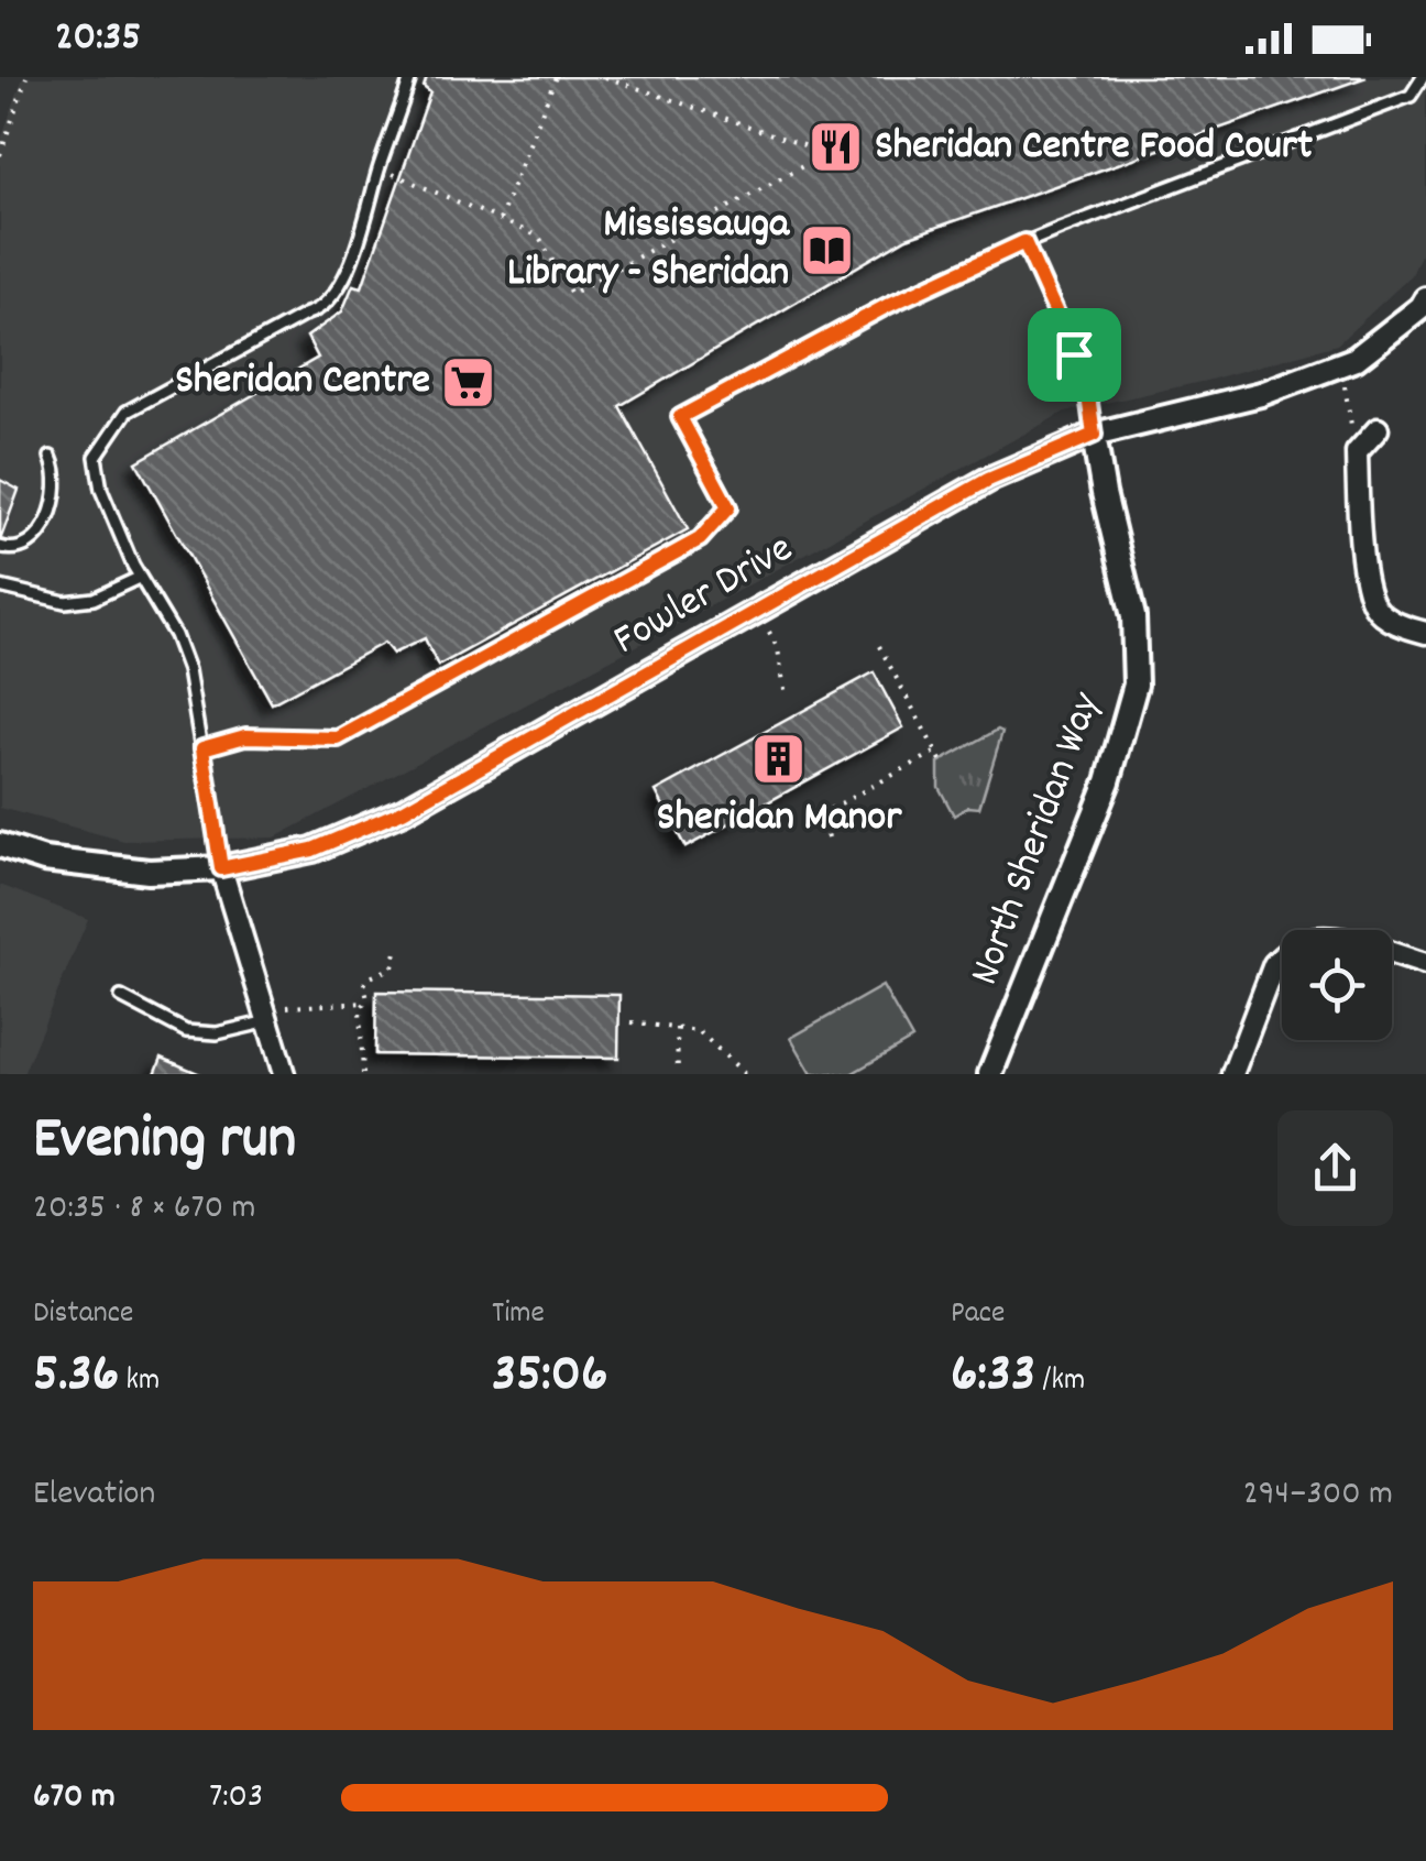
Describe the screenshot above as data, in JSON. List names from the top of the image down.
{
  "streets": {
    "street": ["Fowler Drive", "North Sheridan Way"]
  },
  "crossings": [
    ["Fowler Drive", "North Sheridan Way"]
  ],
  "places": {
    "restaurant": ["Sheridan Centre Food Court"],
    "library": ["Mississauga Library - Sheridan"],
    "supermarket": ["Sheridan Centre"],
    "building": ["Sheridan Manor"]
  },
  "page": {
    "status": "20:35",
    "heading": ["Evening run", "20:35 · 8 × 670 m"],
    "stats": [
      ["Distance", "5.36 km"],
      ["Time", "35:06"],
      ["Pace", "6:33 /km"]
    ],
    "chart": ["Elevation", "294–300 m"],
    "list": [
      {
        "name": "670 m",
        "note": "7:03"
      }
    ]
  }
}
